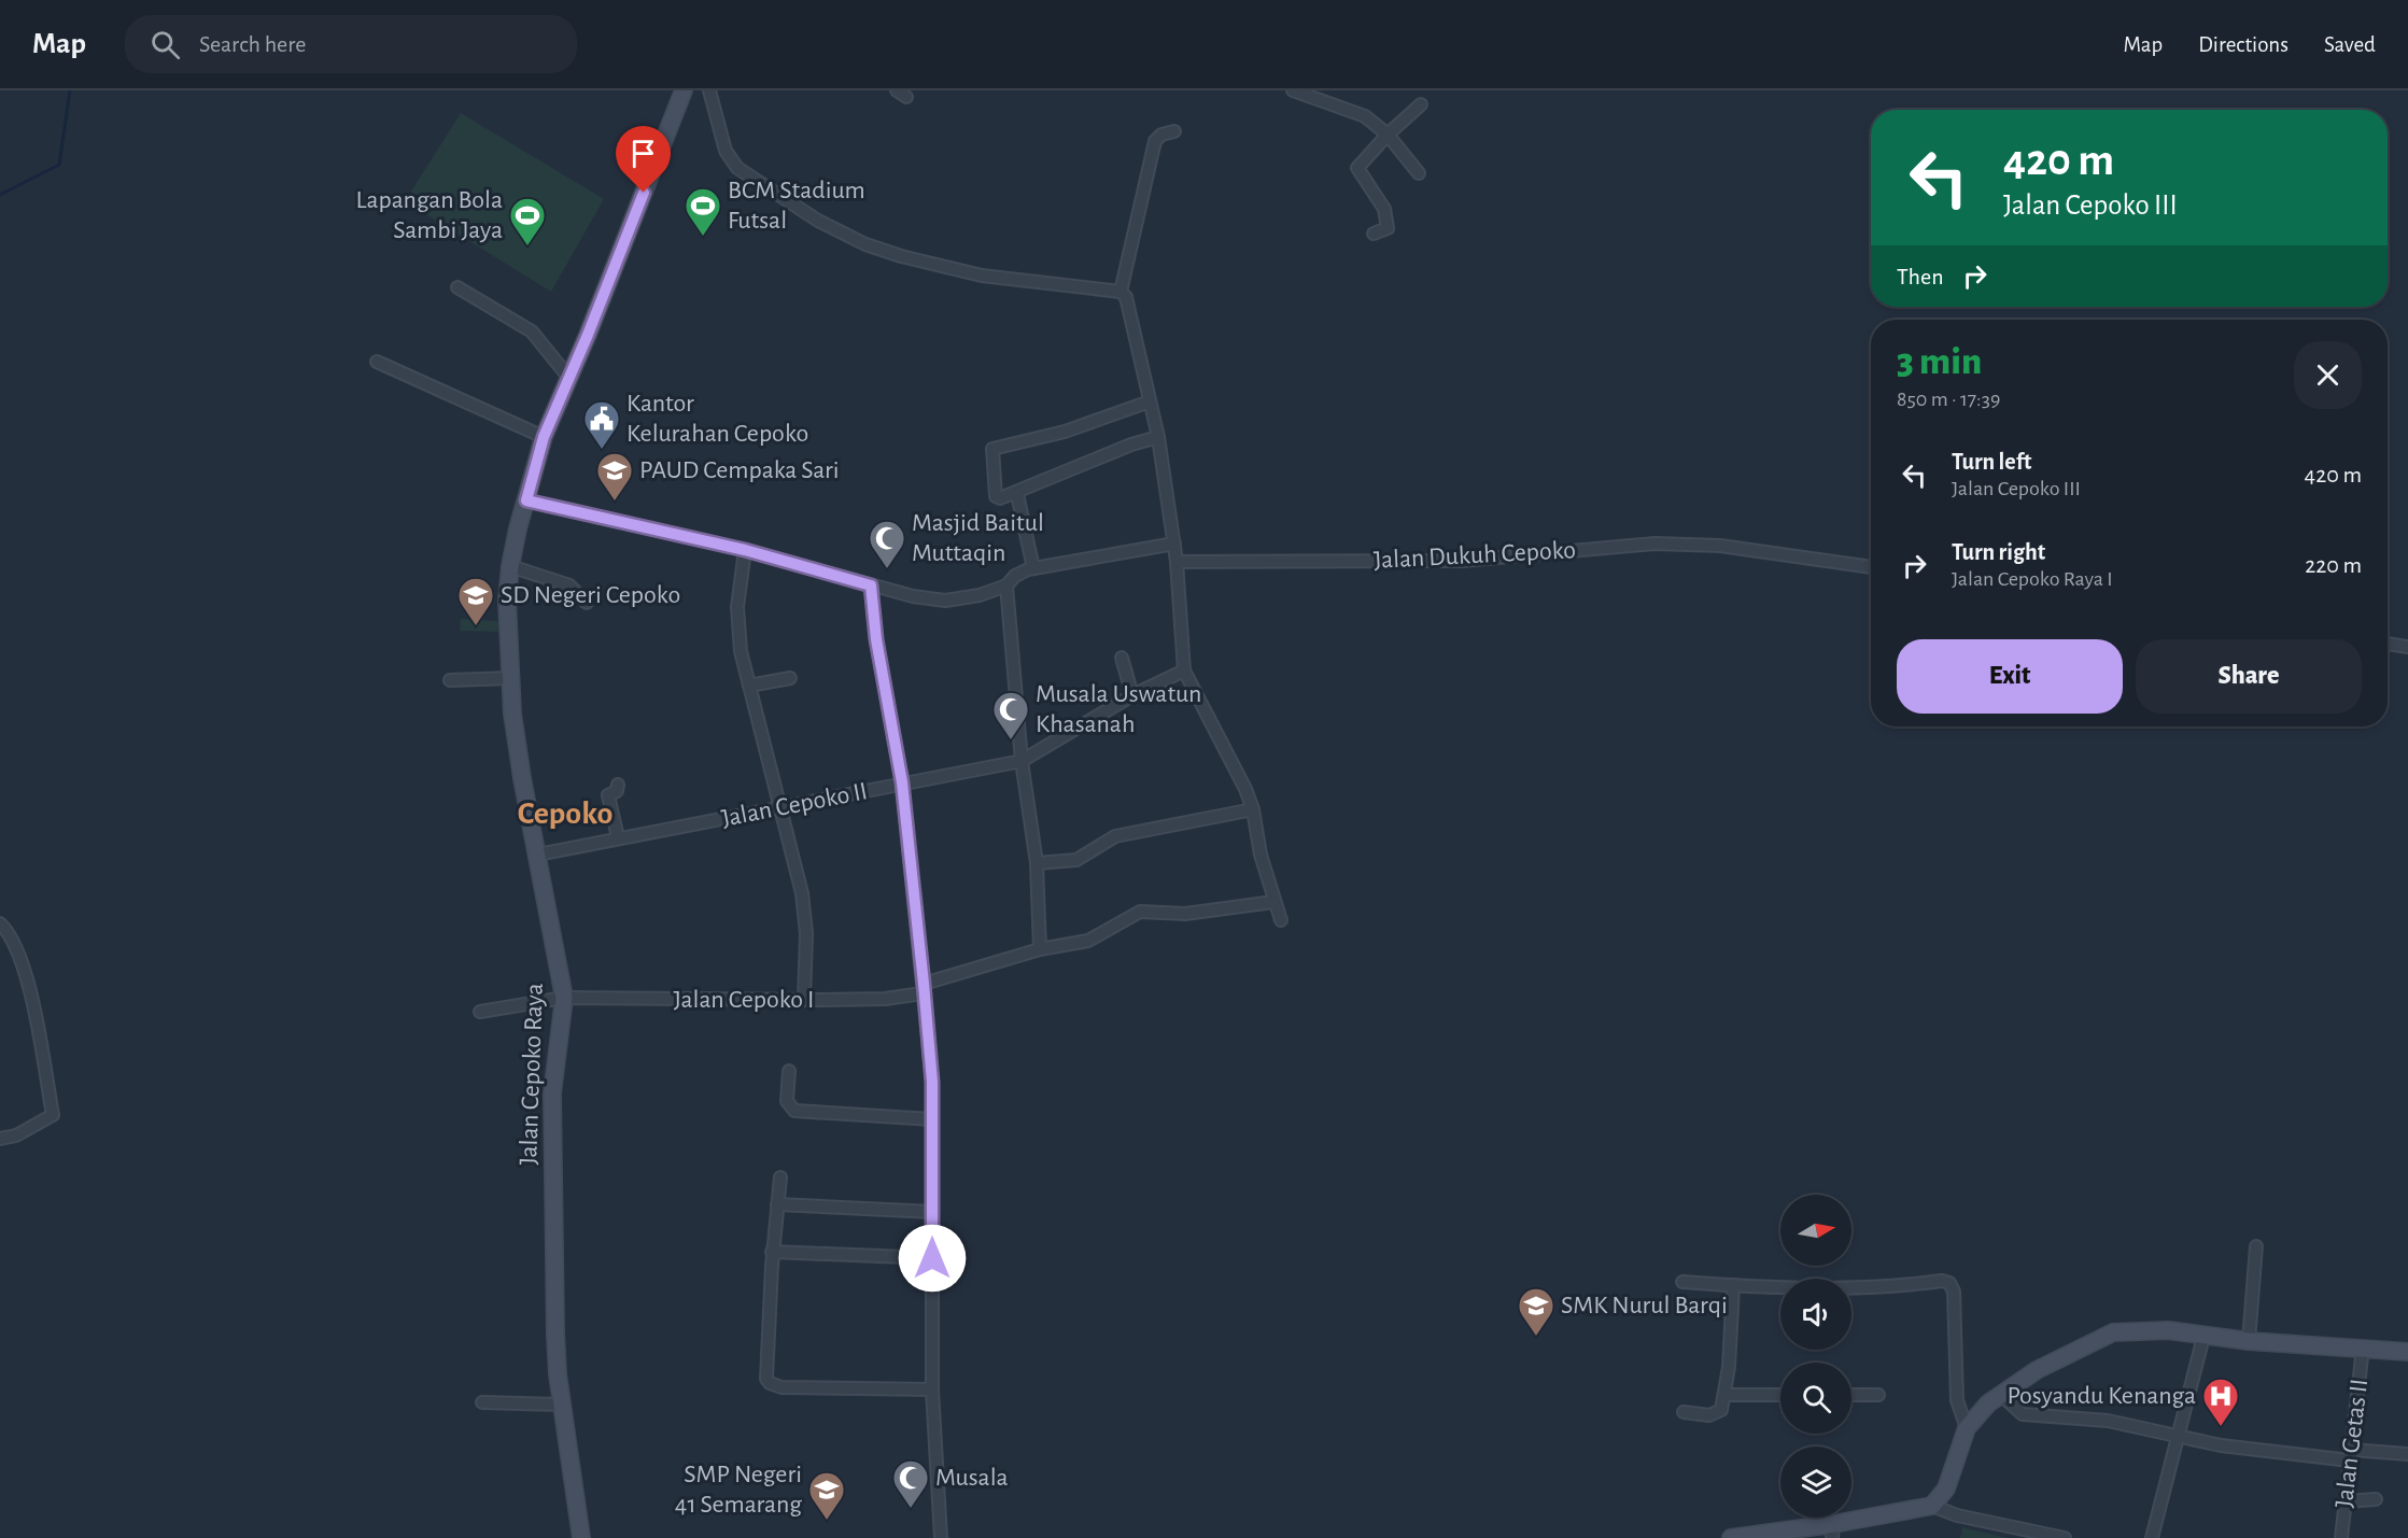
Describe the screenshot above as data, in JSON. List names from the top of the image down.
{
  "streets": {
    "main road": ["Jalan Cepoko Raya"],
    "street": [
      "Jalan Dukuh Cepoko",
      "Jalan Cepoko II",
      "Jalan Cepoko I",
      "Jalan Getas II"
    ]
  },
  "crossings": [
    ["Jalan Cepoko II", "Jalan Cepoko Raya"],
    ["Jalan Cepoko I", "Jalan Cepoko Raya"]
  ],
  "districts": ["Cepoko"],
  "places": {
    "sports": ["BCM Stadium Futsal", "Lapangan Bola Sambi Jaya"],
    "public building": ["Kantor Kelurahan Cepoko"],
    "school or university": [
      "PAUD Cempaka Sari",
      "SD Negeri Cepoko",
      "SMK Nurul Barqi",
      "SMP Negeri 41 Semarang"
    ],
    "mosque": ["Masjid Baitul Muttaqin", "Musala Uswatun Khasanah", "Musala"],
    "hospital": ["Posyandu Kenanga"]
  },
  "north": "right",
  "page": {
    "header": "Map",
    "search": "Search here",
    "nav": ["Map", "Directions", "Saved"],
    "turn": ["420 m", "Jalan Cepoko III"],
    "then": "Then",
    "heading": ["3 min", "850 m · 17:39"],
    "list": [
      {
        "name": "Turn left",
        "note": "Jalan Cepoko III",
        "value": "420 m"
      },
      {
        "name": "Turn right",
        "note": "Jalan Cepoko Raya I",
        "value": "220 m"
      }
    ],
    "buttons": ["Exit", "Share"]
  }
}
